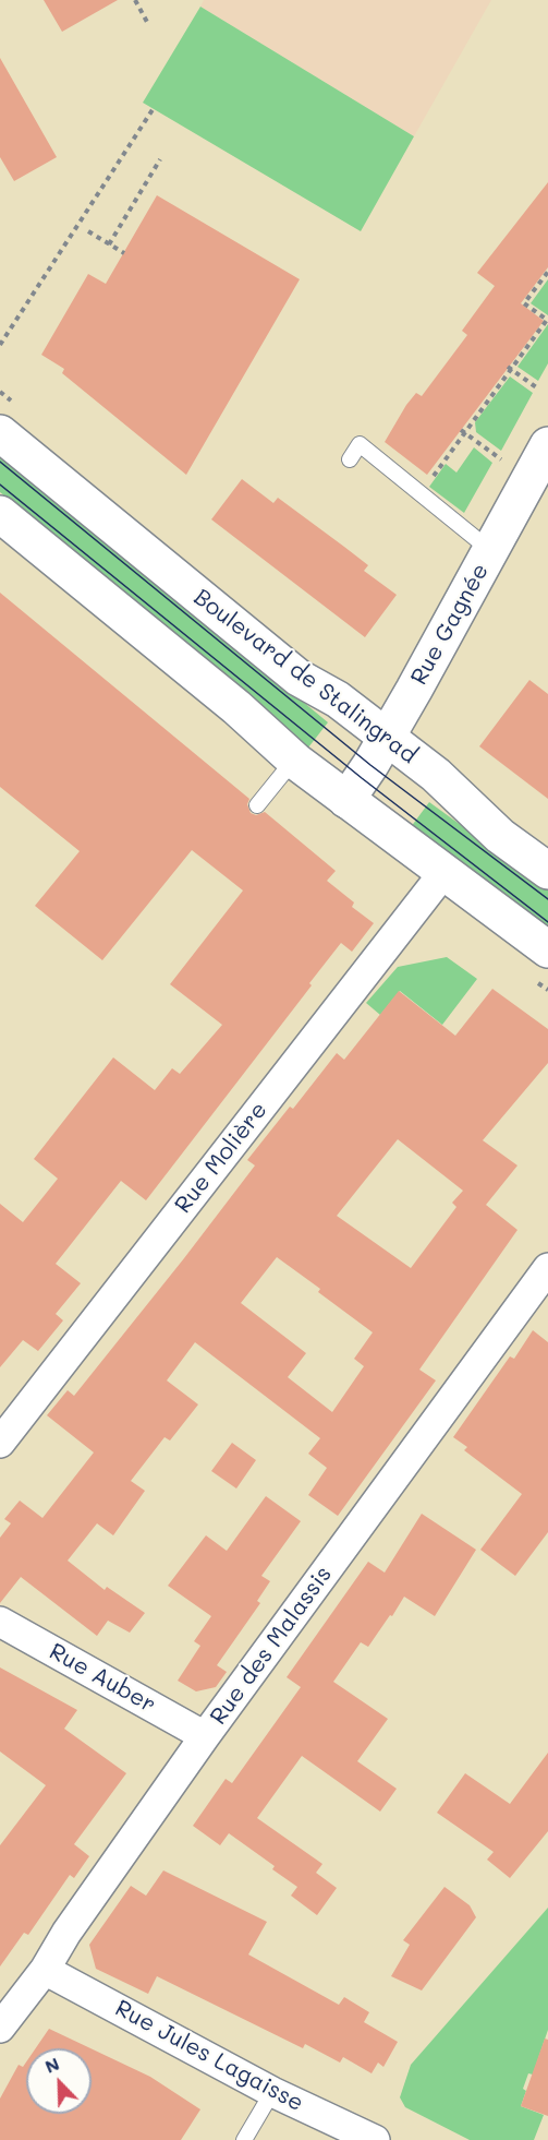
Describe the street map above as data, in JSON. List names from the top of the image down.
{
  "streets": {
    "main road": ["Rue Gagnée", "Boulevard de Stalingrad"],
    "street": [
      "Rue Molière",
      "Rue des Malassis",
      "Rue Auber",
      "Rue Jules Lagaisse"
    ]
  },
  "crossings": [
    ["Rue Gagnée", "Boulevard de Stalingrad"],
    ["Rue des Malassis", "Rue Auber"],
    ["Rue des Malassis", "Rue Jules Lagaisse"]
  ],
  "north": "top left"
}
